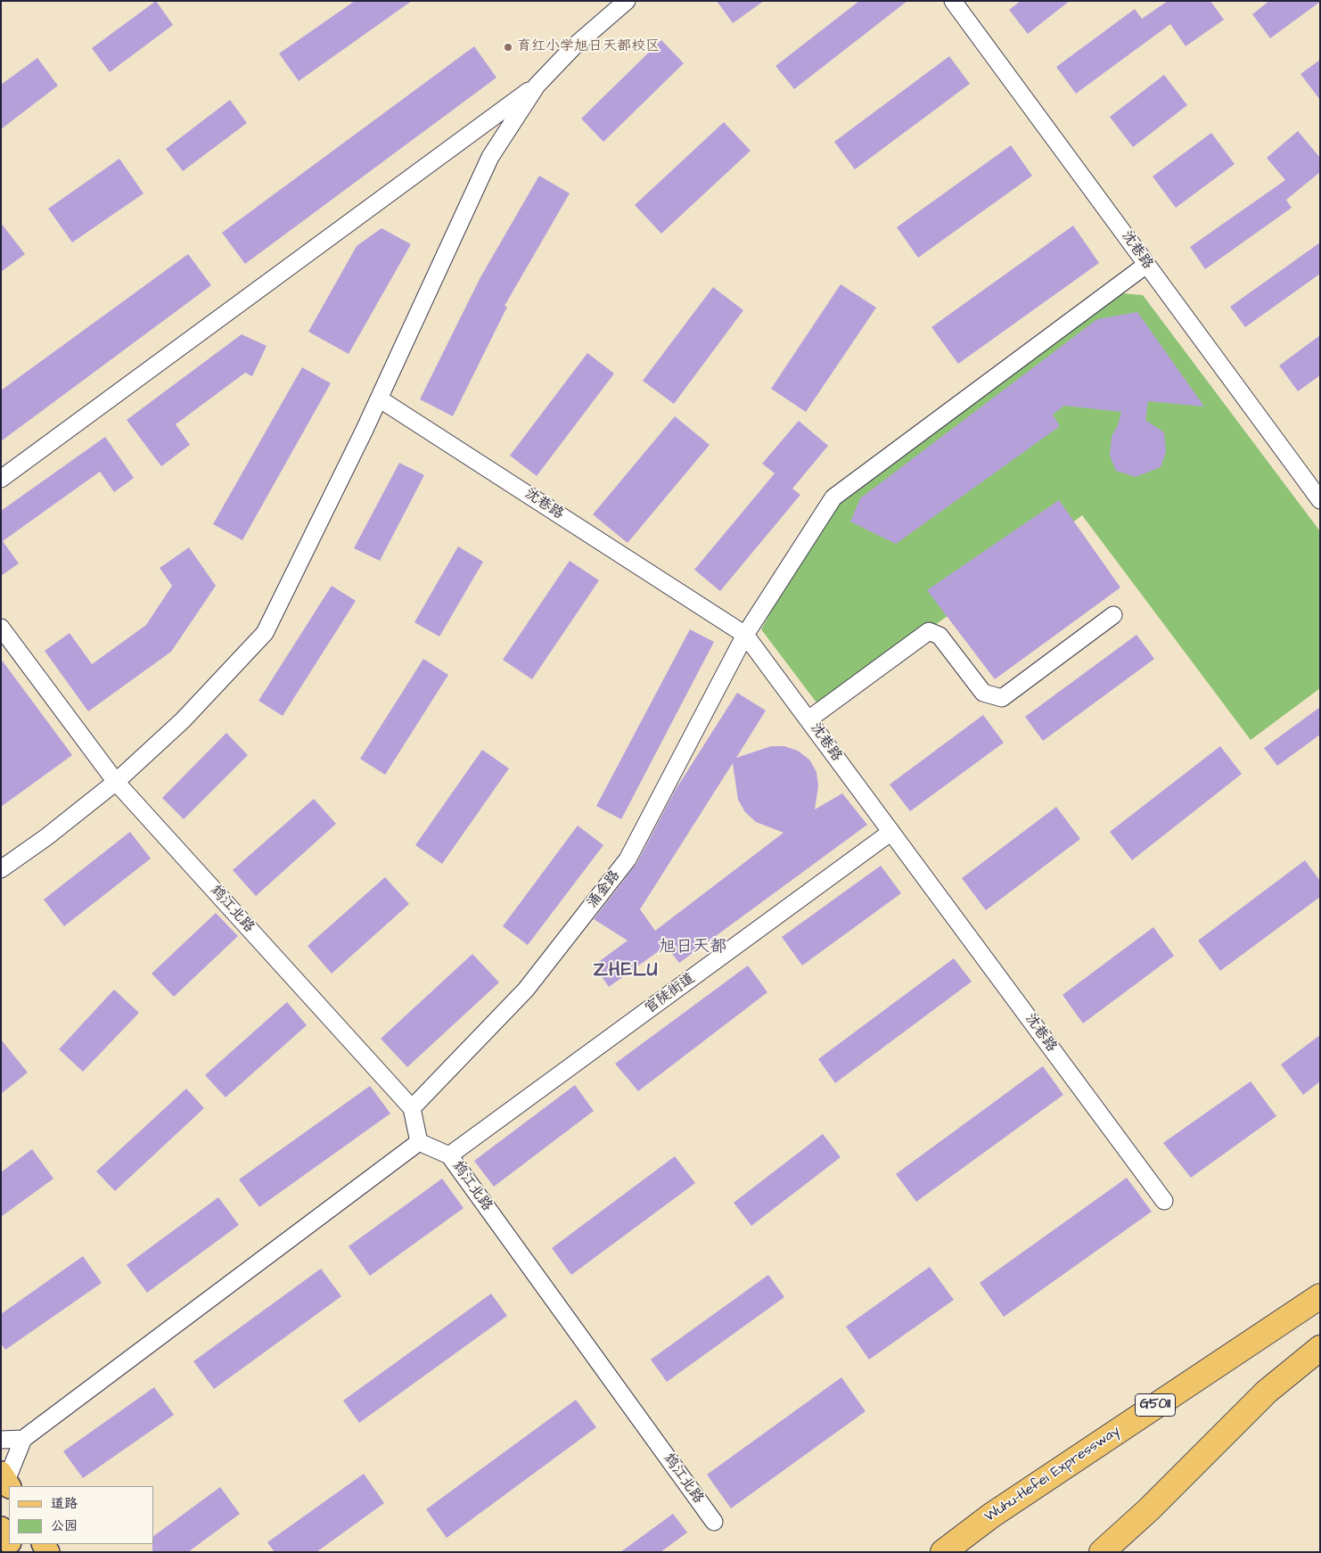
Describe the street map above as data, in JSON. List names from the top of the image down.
{
  "streets": {
    "highway": ["G5011", "Wuhu-Hefei Expressway"],
    "street": [
      "沈巷路",
      "涌金路",
      "鸩江北路",
      "官陡街道"
    ]
  },
  "crossings": [
    ["沈巷路", "涌金路"],
    ["沈巷路", "官陡街道"],
    ["涌金路", "鸩江北路"],
    ["鸩江北路", "官陡街道"]
  ],
  "districts": ["旭日天都", "ZHELU"],
  "places": ["育红小学旭日天都校区"],
  "legend": ["道路", "公园"]
}
